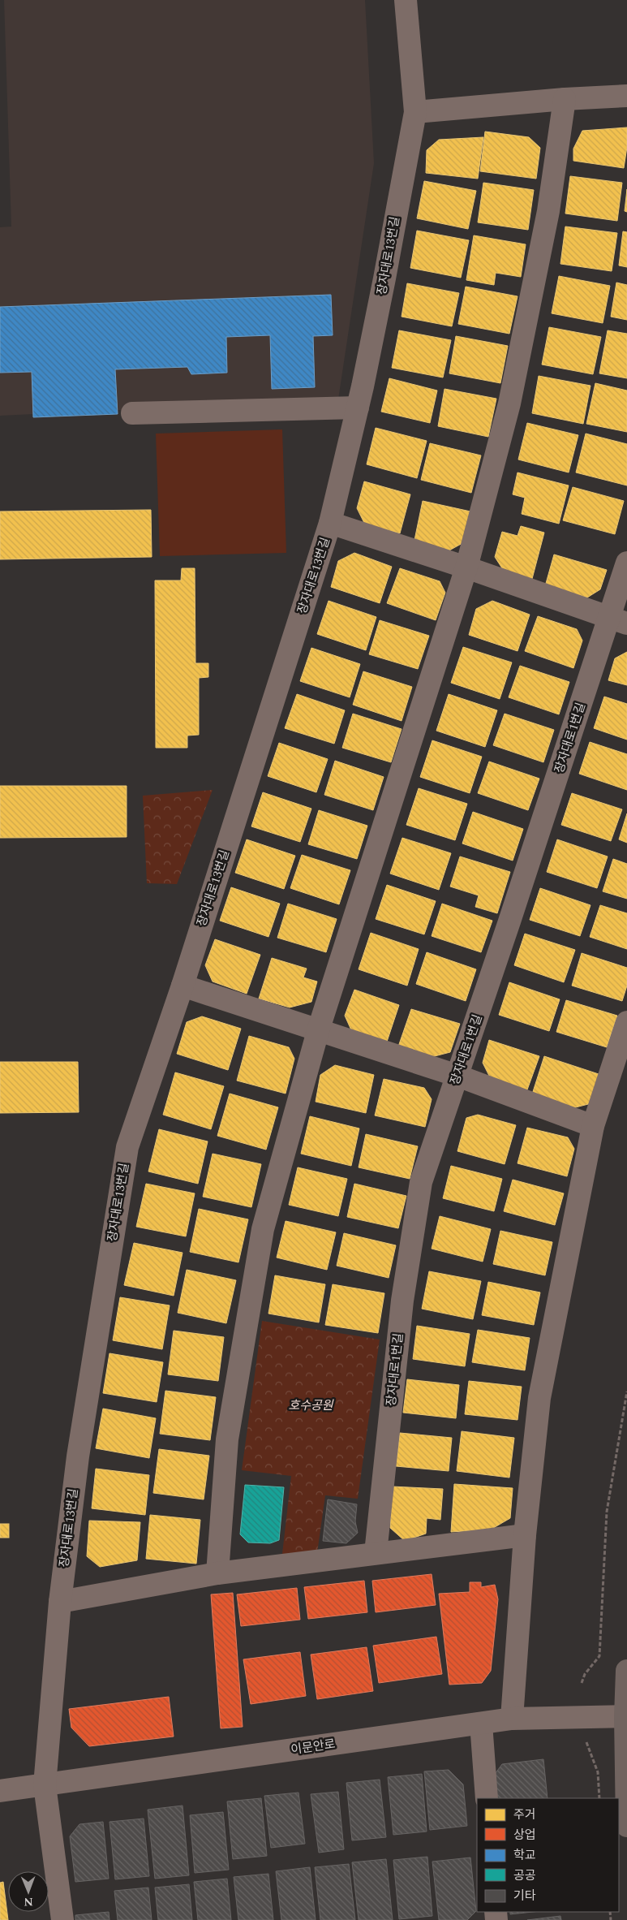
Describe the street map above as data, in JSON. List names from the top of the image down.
{
  "streets": {
    "street": ["장자대로13번길", "장자대로1번길", "이문안로"]
  },
  "crossings": [
    ["장자대로13번길", "이문안로"]
  ],
  "parks": ["호수공원"],
  "legend": [
    "주거",
    "상업",
    "학교",
    "공공",
    "기타"
  ],
  "north": "bottom"
}
